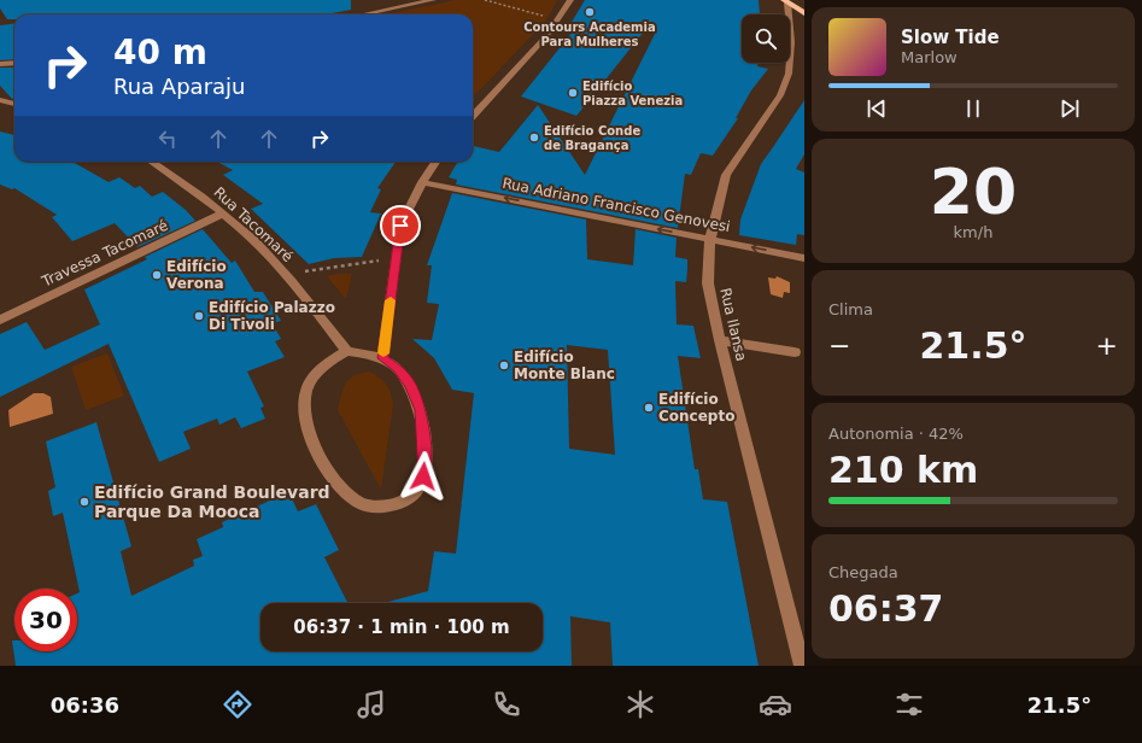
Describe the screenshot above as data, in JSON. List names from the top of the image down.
{
  "streets": {
    "street": [
      "Rua Adriano Francisco Genovesi",
      "Rua Tacomaré",
      "Travessa Tacomaré",
      "Rua Ilansa"
    ]
  },
  "crossings": [
    ["Rua Adriano Francisco Genovesi", "Rua Ilansa"],
    ["Rua Tacomaré", "Travessa Tacomaré"]
  ],
  "one_way": ["Rua Adriano Francisco Genovesi"],
  "places": [
    "Contours Academia Para Mulheres",
    "Edifício Piazza Venezia",
    "Edifício Conde de Bragança",
    "Edifício Verona",
    "Edifício Palazzo Di Tivoli",
    "Edifício Monte Blanc",
    "Edifício Concepto",
    "Edifício Grand Boulevard Parque Da Mooca"
  ],
  "page": {
    "turn": ["40 m", "Rua Aparaju"],
    "song": ["Slow Tide", "Marlow"],
    "tile": [
      ["20", "km/h"],
      "Clima",
      ["Autonomia · 42%", "210 km"],
      ["Chegada", "06:37"]
    ],
    "heat": ["−", "21.5°", "+"],
    "limit": "30",
    "trip": "06:37 · 1 min · 100 m",
    "tabs": ["06:36", "21.5°"]
  }
}
